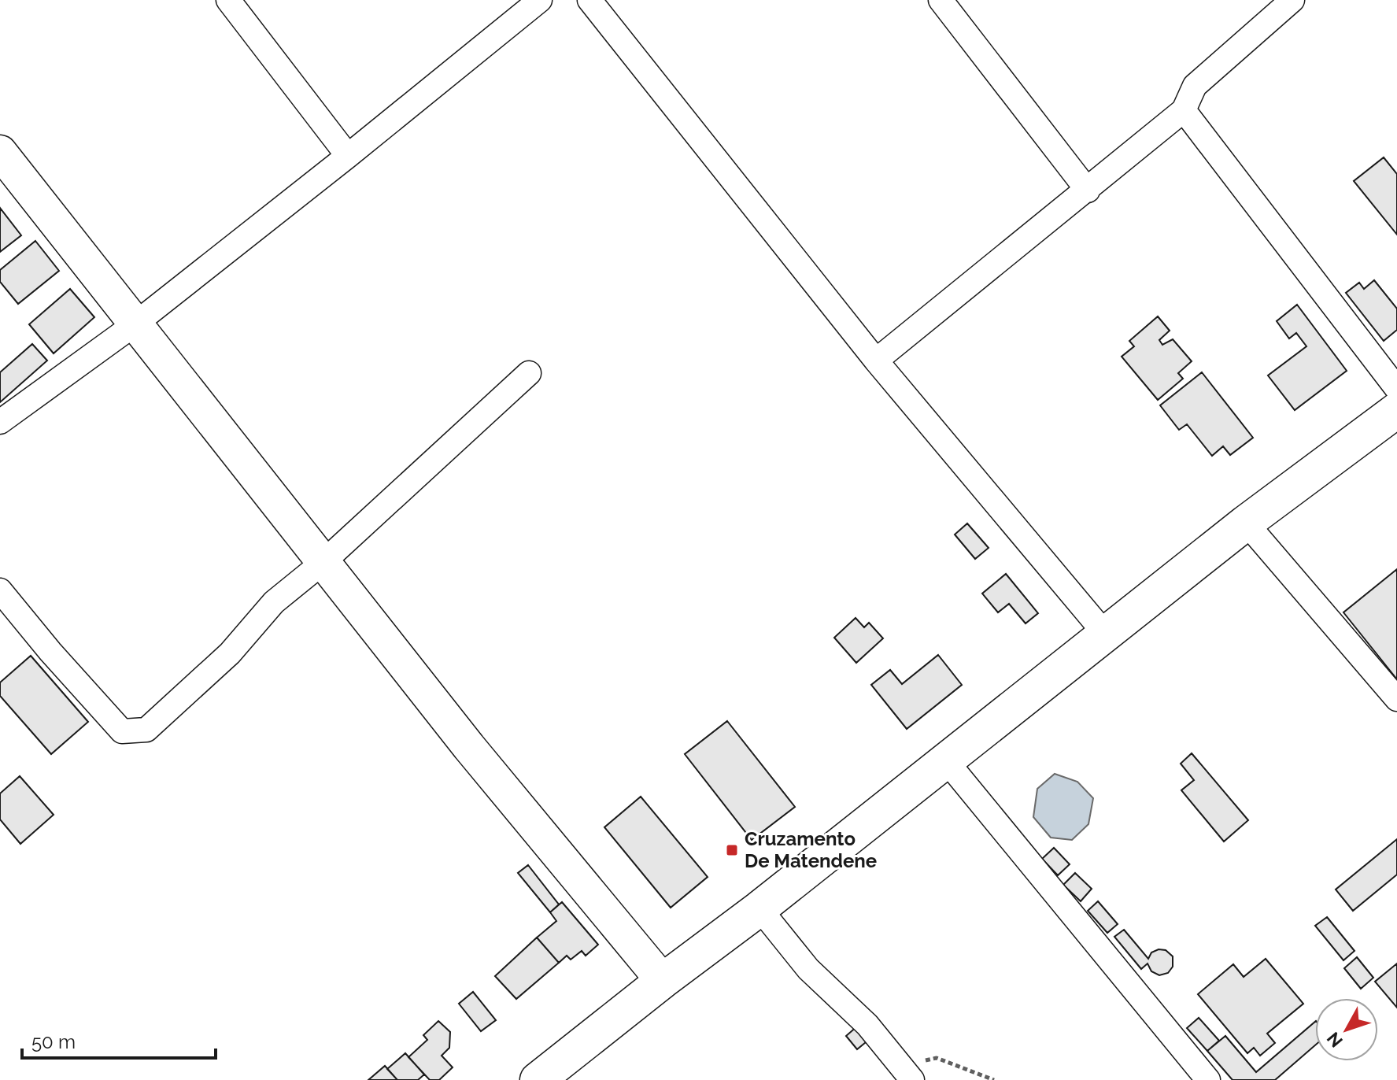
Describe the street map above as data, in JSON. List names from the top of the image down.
{
  "places": {
    "transit": ["Cruzamento De Matendene"]
  },
  "scale_bar": "50 m",
  "north": "bottom left"
}
